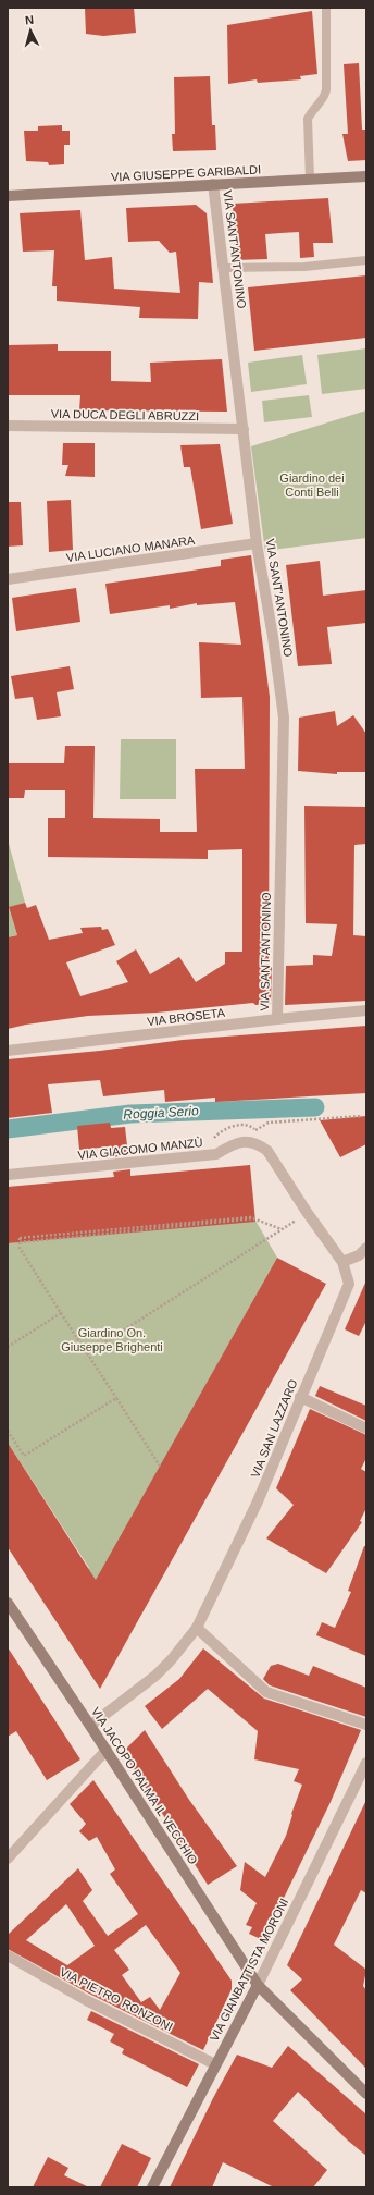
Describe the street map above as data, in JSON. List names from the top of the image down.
{
  "streets": {
    "street": [
      "VIA GIUSEPPE GARIBALDI",
      "VIA SANT'ANTONINO",
      "VIA DUCA DEGLI ABRUZZI",
      "VIA LUCIANO MANARA",
      "VIA BROSETA",
      "VIA GIACOMO MANZÙ",
      "VIA SAN LAZZARO",
      "VIA JACOPO PALMA IL VECCHIO",
      "VIA GIANBATTISTA MORONI",
      "VIA PIETRO RONZONI"
    ]
  },
  "crossings": [
    ["VIA GIUSEPPE GARIBALDI", "VIA SANT'ANTONINO"],
    ["VIA SANT'ANTONINO", "VIA DUCA DEGLI ABRUZZI"],
    ["VIA SANT'ANTONINO", "VIA LUCIANO MANARA"],
    ["VIA SANT'ANTONINO", "VIA BROSETA"],
    ["VIA GIACOMO MANZÙ", "VIA SAN LAZZARO"],
    ["VIA SAN LAZZARO", "VIA JACOPO PALMA IL VECCHIO"],
    ["VIA JACOPO PALMA IL VECCHIO", "VIA GIANBATTISTA MORONI"],
    ["VIA GIANBATTISTA MORONI", "VIA PIETRO RONZONI"]
  ],
  "water": ["Roggia Serio"],
  "parks": ["Giardino dei Conti Belli", "Giardino On. Giuseppe Brighenti"],
  "north": "top"
}
